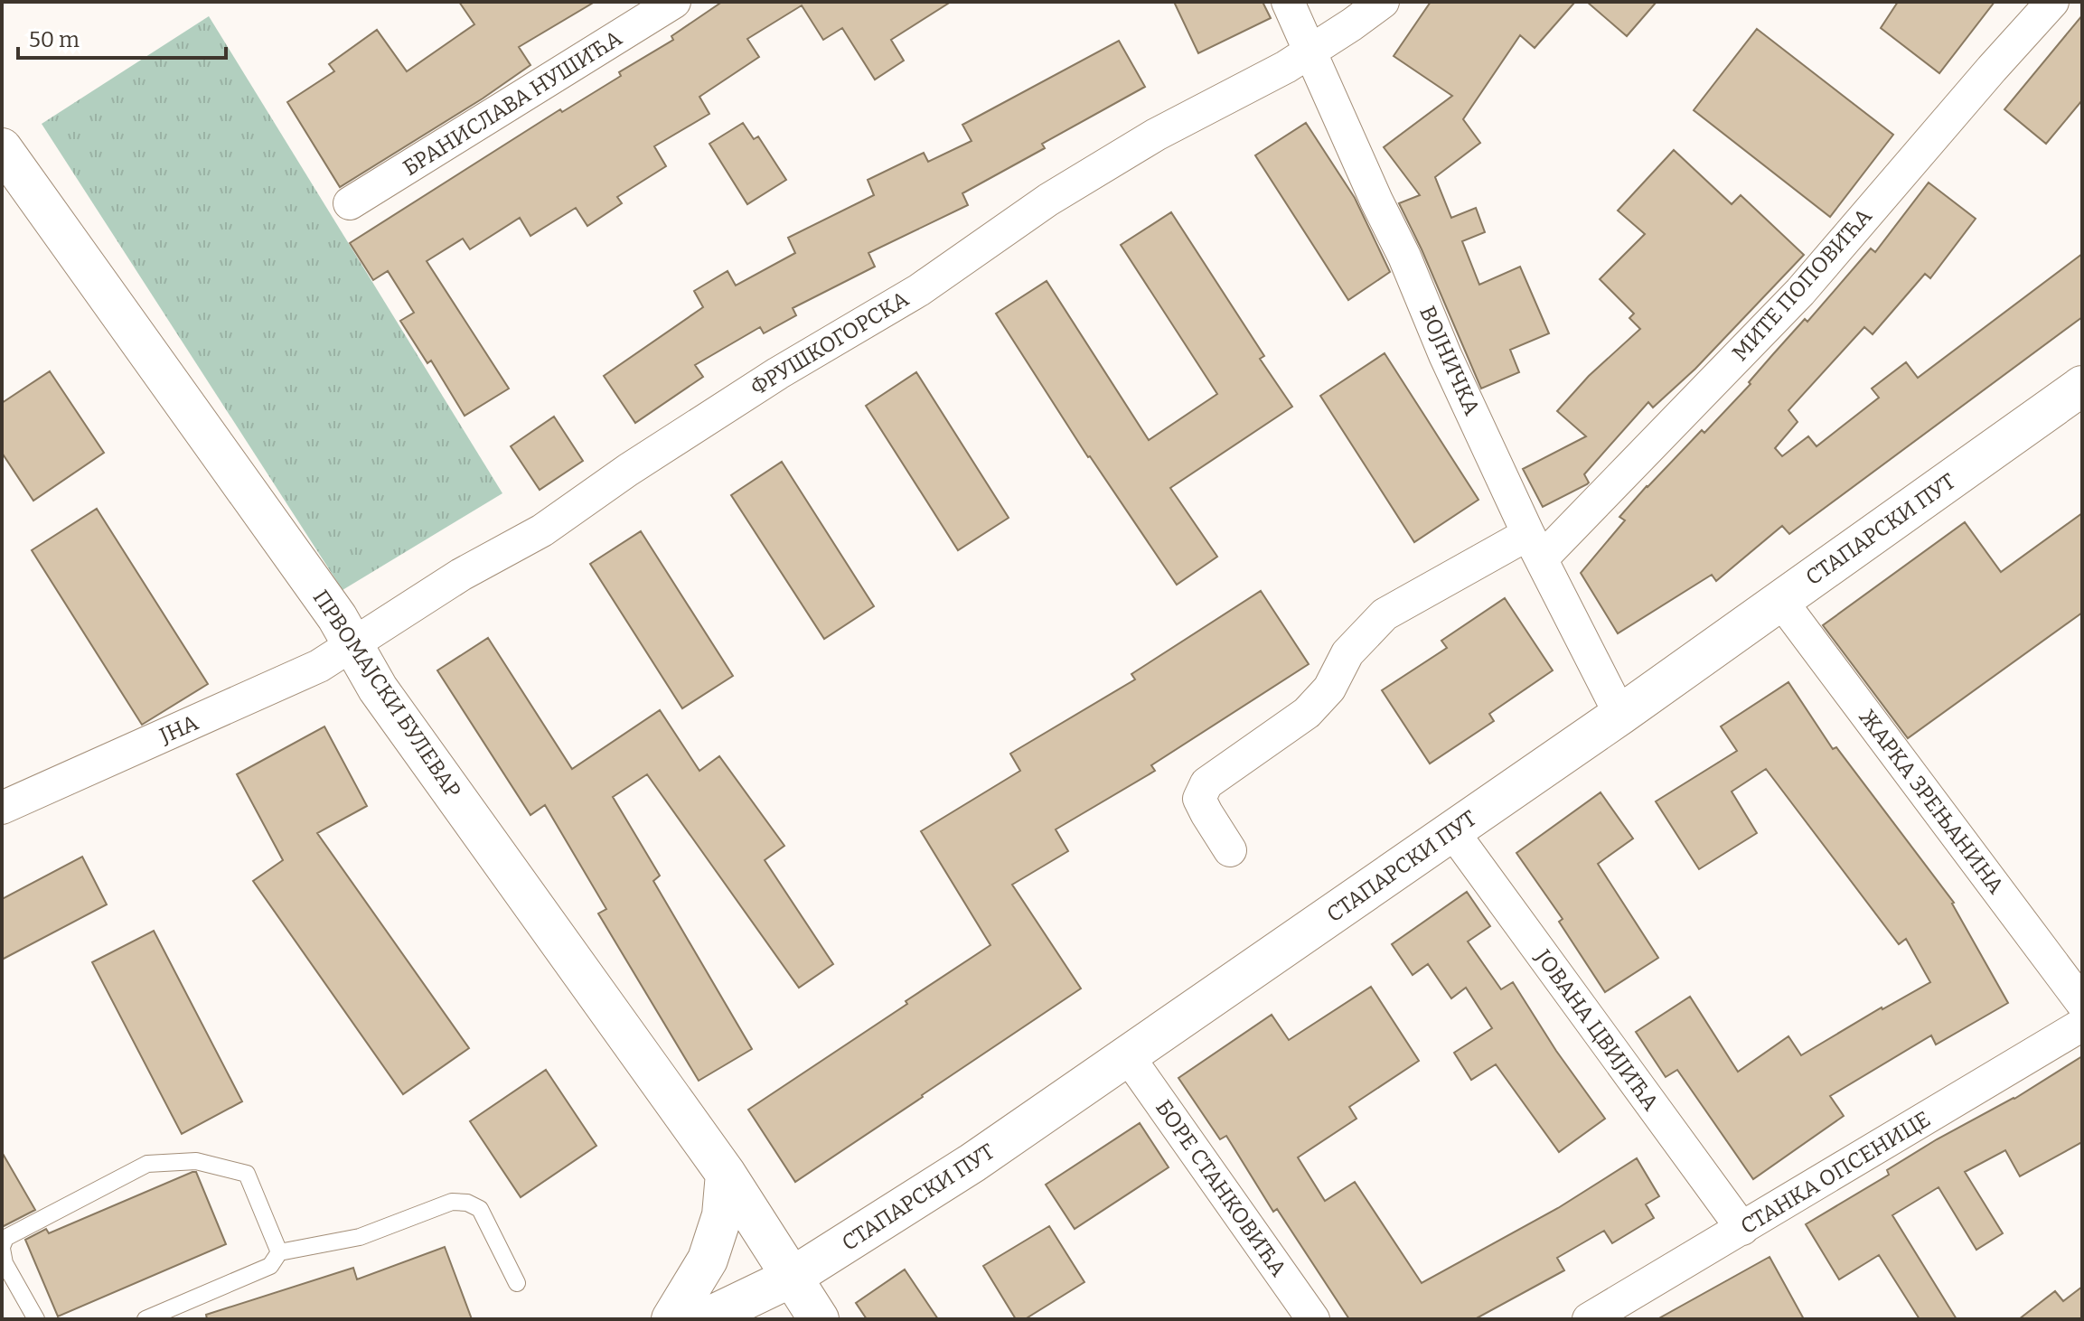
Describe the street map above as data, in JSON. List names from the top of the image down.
{
  "streets": {
    "main road": ["СТАПАРСКИ ПУТ", "ПРВОМАЈСКИ БУЛЕВАР"],
    "street": [
      "БРАНИСЛАВА НУШИЋА",
      "МИТЕ ПОПОВИЋА",
      "ФРУШКОГОРСКА",
      "ВОЈНИЧКА",
      "ЈНА",
      "ЖАРКА ЗРЕЊАНИНА",
      "ЈОВАНА ЦВИЈИЋА",
      "СТАНКА ОПСЕНИЦЕ",
      "БОРЕ СТАНКОВИЋА"
    ]
  },
  "crossings": [
    ["МИТЕ ПОПОВИЋА", "ВОЈНИЧКА"],
    ["ФРУШКОГОРСКА", "ВОЈНИЧКА"],
    ["ФРУШКОГОРСКА", "ПРВОМАЈСКИ БУЛЕВАР"],
    ["ФРУШКОГОРСКА", "ЈНА"],
    ["ВОЈНИЧКА", "СТАПАРСКИ ПУТ"],
    ["СТАПАРСКИ ПУТ", "ПРВОМАЈСКИ БУЛЕВАР"],
    ["СТАПАРСКИ ПУТ", "ЖАРКА ЗРЕЊАНИНА"],
    ["СТАПАРСКИ ПУТ", "ЈОВАНА ЦВИЈИЋА"],
    ["СТАПАРСКИ ПУТ", "БОРЕ СТАНКОВИЋА"],
    ["ПРВОМАЈСКИ БУЛЕВАР", "ЈНА"],
    ["ЈОВАНА ЦВИЈИЋА", "СТАНКА ОПСЕНИЦЕ"]
  ],
  "scale_bar": "50 m"
}
